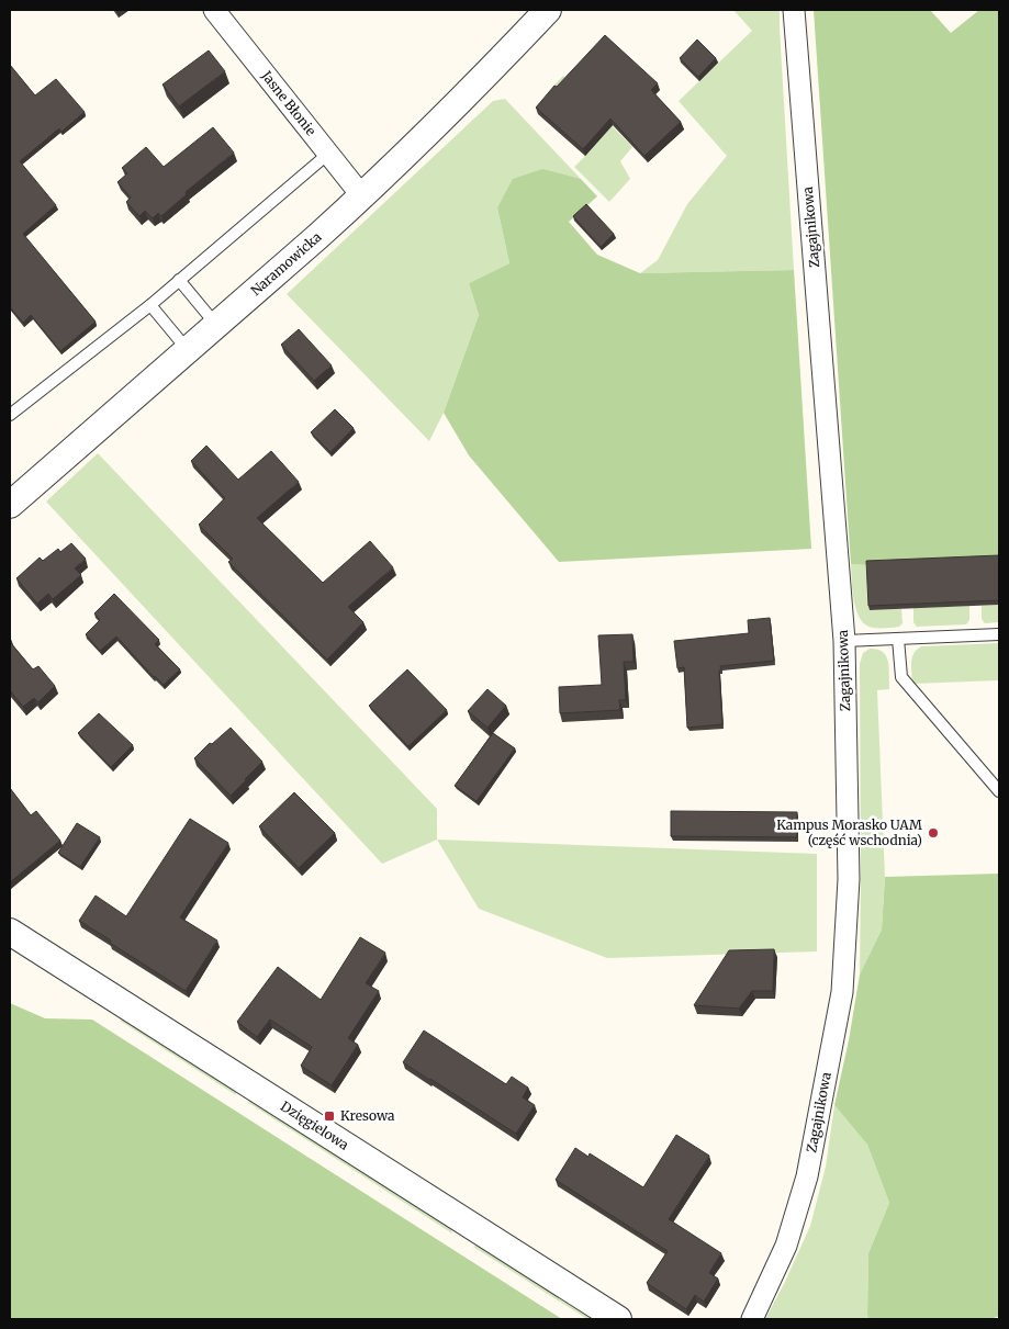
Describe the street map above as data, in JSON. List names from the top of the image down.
{
  "streets": {
    "street": [
      "Jasne Błonie",
      "Zagajnikowa",
      "Naramowicka",
      "Dzięgielowa"
    ]
  },
  "crossings": [
    ["Jasne Błonie", "Naramowicka"]
  ],
  "places": {
    "other": ["Kampus Morasko UAM (część wschodnia)"],
    "transit": ["Kresowa"]
  }
}
